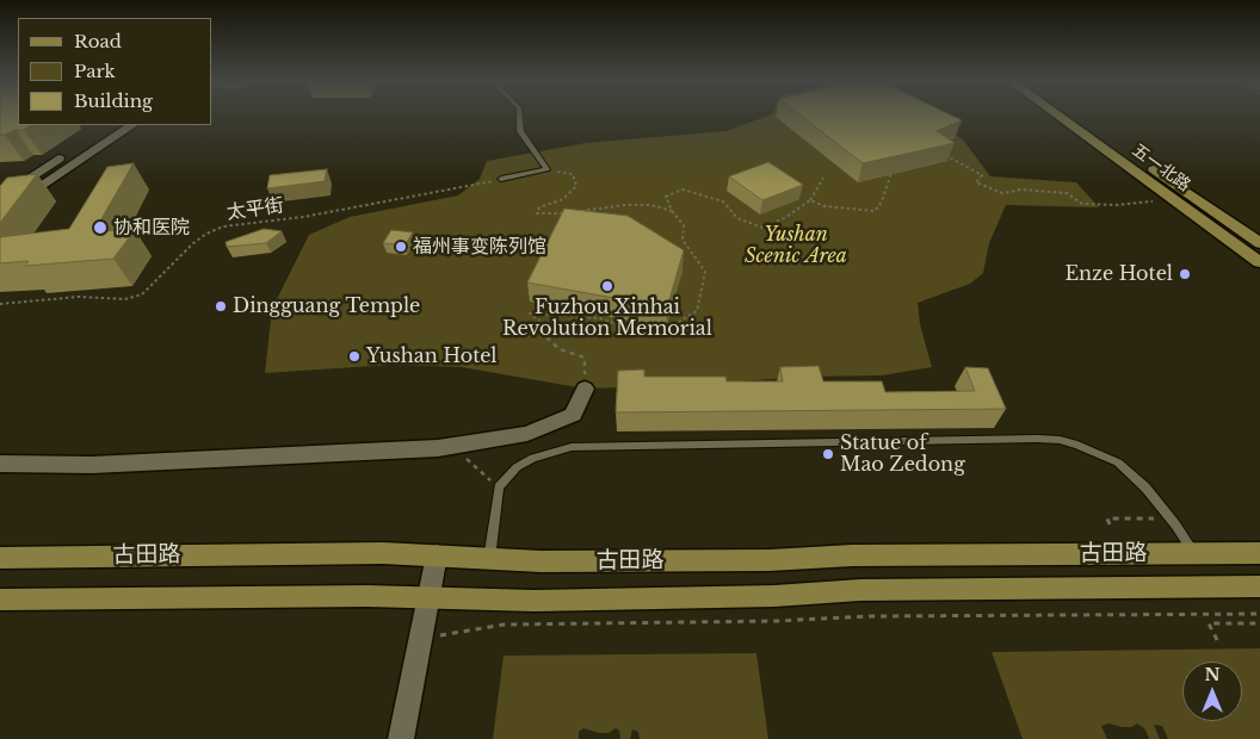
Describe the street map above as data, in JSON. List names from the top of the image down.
{
  "streets": {
    "main road": ["五一北路", "古田路"],
    "path": ["太平街"]
  },
  "parks": ["Yushan Scenic Area"],
  "places": [
    "协和医院",
    "福州事变陈列馆",
    "Enze Hotel",
    "Fuzhou Xinhai Revolution Memorial",
    "Dingguang Temple",
    "Yushan Hotel",
    "Statue of Mao Zedong"
  ],
  "legend": ["Road", "Park", "Building"],
  "north": "top"
}
